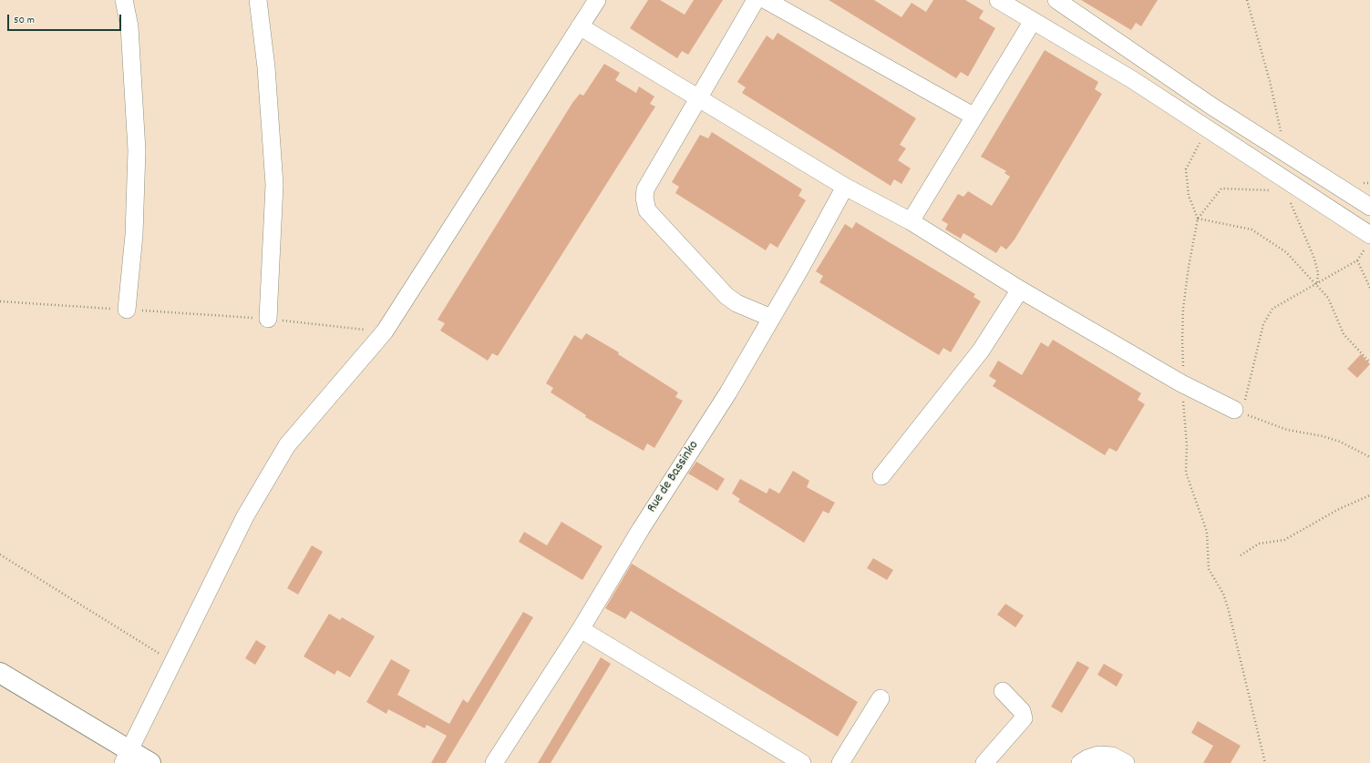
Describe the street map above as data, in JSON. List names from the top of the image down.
{
  "streets": {
    "street": ["Rue de Bassinko"]
  },
  "scale_bar": "50 m"
}
